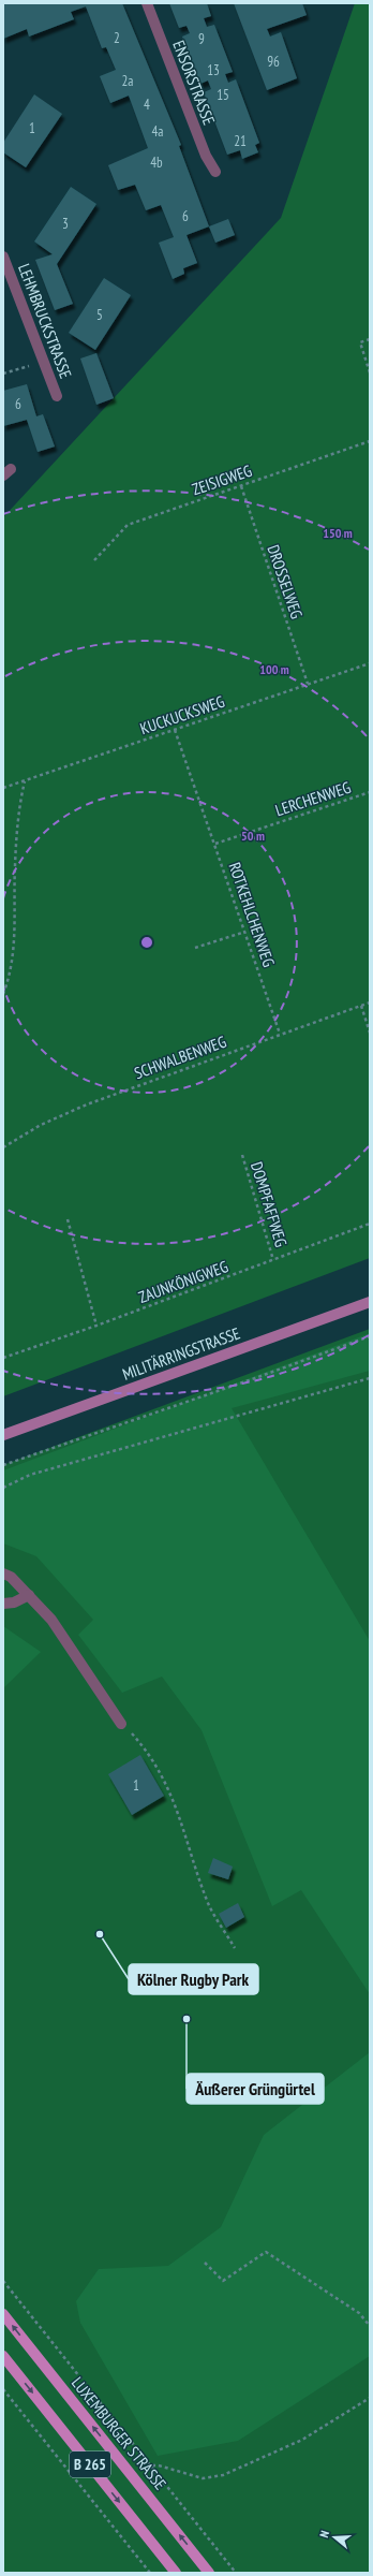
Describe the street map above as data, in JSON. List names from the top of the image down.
{
  "streets": {
    "main road": ["MILITÄRRINGSTRASSE", "LUXEMBURGER STRASSE", "B 265"],
    "street": ["ENSORSTRASSE", "LEHMBRUCKSTRASSE"],
    "path": [
      "ZEISIGWEG",
      "DROSSELWEG",
      "KUCKUCKSWEG",
      "LERCHENWEG",
      "ROTKEHLCHENWEG",
      "SCHWALBENWEG",
      "DOMPFAFFWEG",
      "ZAUNKÖNIGWEG"
    ]
  },
  "crossings": [
    ["ZEISIGWEG", "DROSSELWEG"],
    ["DROSSELWEG", "KUCKUCKSWEG"],
    ["KUCKUCKSWEG", "ROTKEHLCHENWEG"],
    ["LERCHENWEG", "ROTKEHLCHENWEG"],
    ["ROTKEHLCHENWEG", "SCHWALBENWEG"],
    ["DOMPFAFFWEG", "ZAUNKÖNIGWEG"]
  ],
  "places": ["Kölner Rugby Park", "Äußerer Grüngürtel"],
  "house_numbers": [
    "2",
    "9",
    "96",
    "13",
    "2a",
    "15",
    "4",
    "1",
    "4a",
    "21",
    "4b",
    "6",
    "3",
    "5",
    "6",
    "1"
  ],
  "north": "left",
  "rings": ["150 m", "100 m", "50 m"]
}
